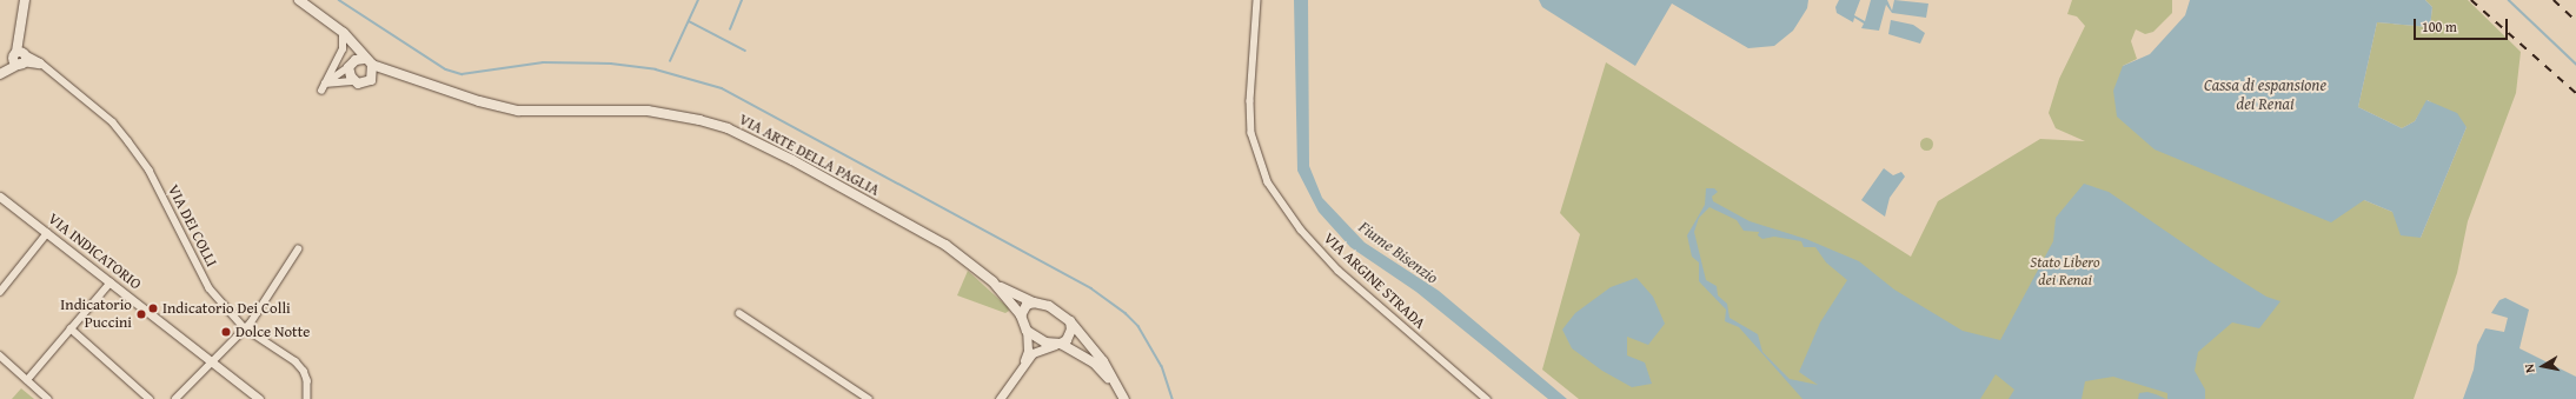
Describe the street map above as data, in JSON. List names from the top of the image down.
{
  "streets": {
    "main road": ["VIA ARTE DELLA PAGLIA"],
    "street": ["VIA DEI COLLI", "VIA INDICATORIO", "VIA ARGINE STRADA"]
  },
  "water": ["Cassa di espansione dei Renai", "Fiume Bisenzio"],
  "parks": ["Stato Libero dei Renai"],
  "places": ["Indicatorio Dei Colli", "Indicatorio Puccini", "Dolce Notte"],
  "scale_bar": "100 m",
  "north": "left"
}
